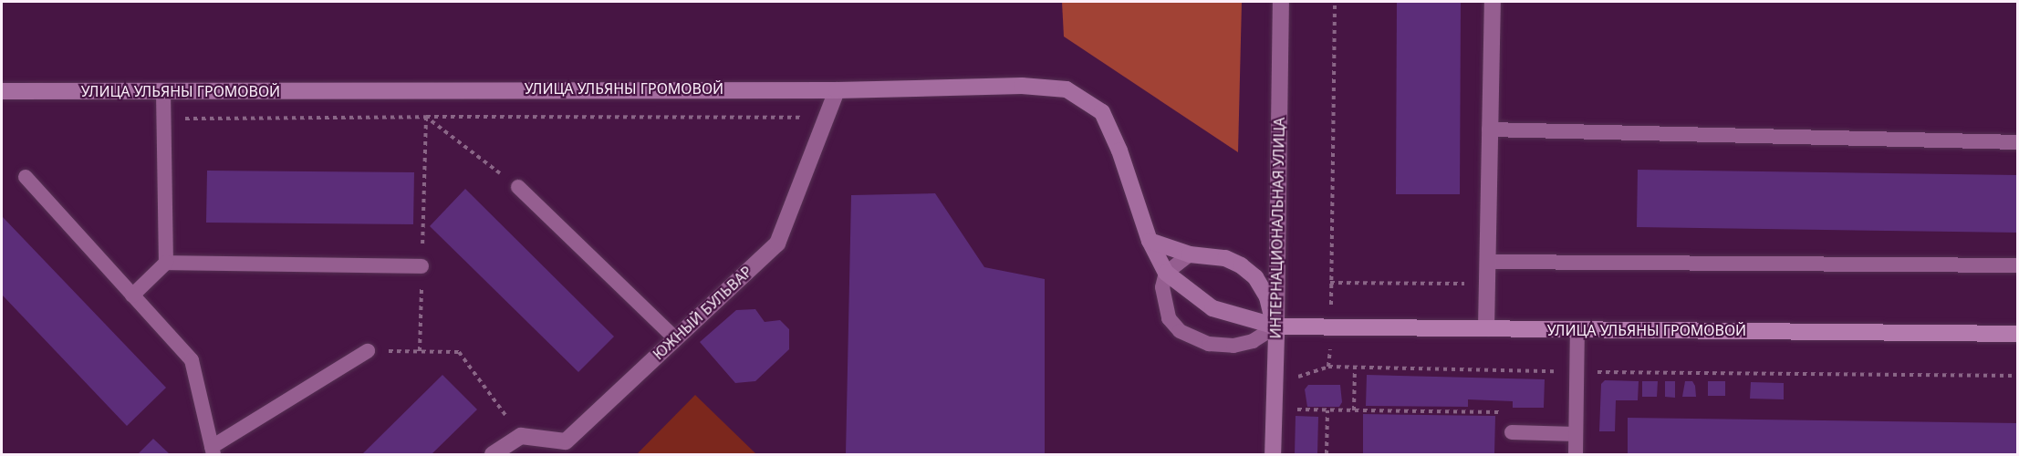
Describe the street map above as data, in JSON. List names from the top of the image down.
{
  "streets": {
    "main road": ["УЛИЦА УЛЬЯНЫ ГРОМОВОЙ", "ИНТЕРНАЦИОНАЛЬНАЯ УЛИЦА"],
    "street": ["ЮЖНЫЙ БУЛЬВАР"]
  },
  "crossings": [
    ["УЛИЦА УЛЬЯНЫ ГРОМОВОЙ", "ИНТЕРНАЦИОНАЛЬНАЯ УЛИЦА"],
    ["УЛИЦА УЛЬЯНЫ ГРОМОВОЙ", "ЮЖНЫЙ БУЛЬВАР"]
  ]
}
